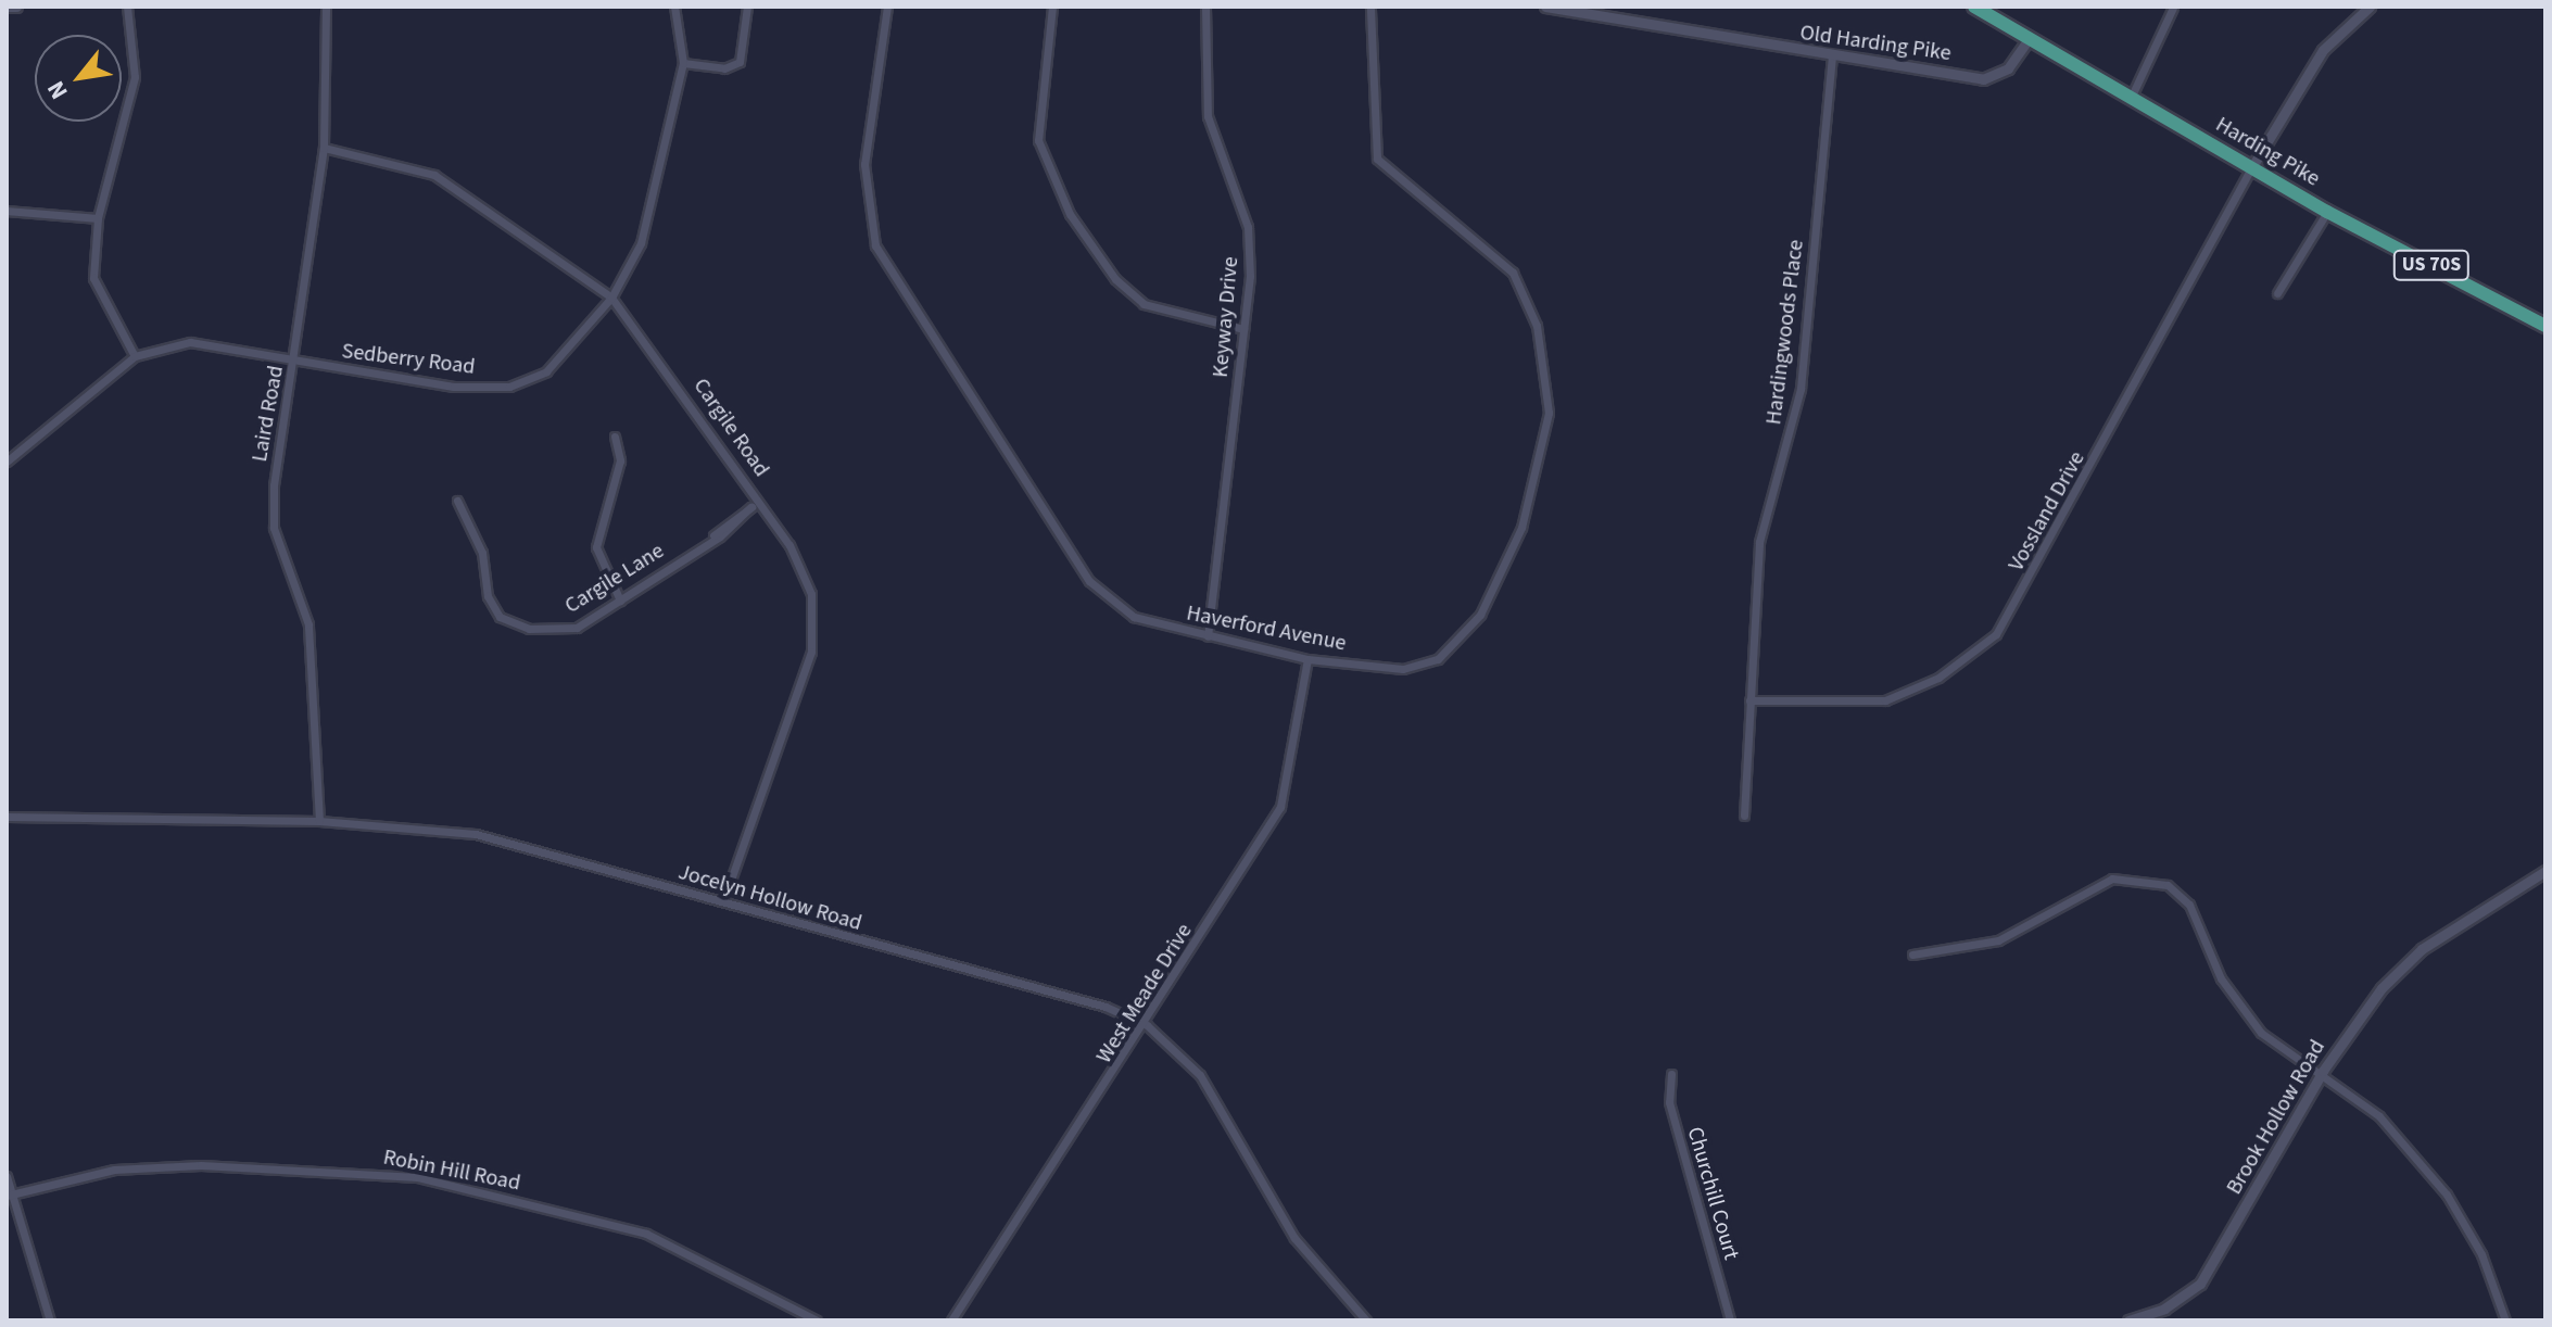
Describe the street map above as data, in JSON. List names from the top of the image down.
{
  "streets": {
    "main road": ["Harding Pike", "US 70S"],
    "street": [
      "Old Harding Pike",
      "Keyway Drive",
      "Hardingwoods Place",
      "Sedberry Road",
      "Laird Road",
      "Cargile Road",
      "Vossland Drive",
      "Cargile Lane",
      "Haverford Avenue",
      "Jocelyn Hollow Road",
      "West Meade Drive",
      "Brook Hollow Road",
      "Robin Hill Road",
      "Churchill Court"
    ]
  },
  "crossings": [
    ["Old Harding Pike", "Harding Pike"],
    ["Old Harding Pike", "Hardingwoods Place"],
    ["Harding Pike", "Vossland Drive"],
    ["Keyway Drive", "Haverford Avenue"],
    ["Hardingwoods Place", "Vossland Drive"],
    ["Sedberry Road", "Laird Road"],
    ["Sedberry Road", "Cargile Road"],
    ["Laird Road", "Cargile Road"],
    ["Laird Road", "Jocelyn Hollow Road"],
    ["Cargile Road", "Cargile Lane"],
    ["Cargile Road", "Jocelyn Hollow Road"],
    ["Haverford Avenue", "West Meade Drive"],
    ["Jocelyn Hollow Road", "West Meade Drive"]
  ],
  "north": "bottom left"
}
